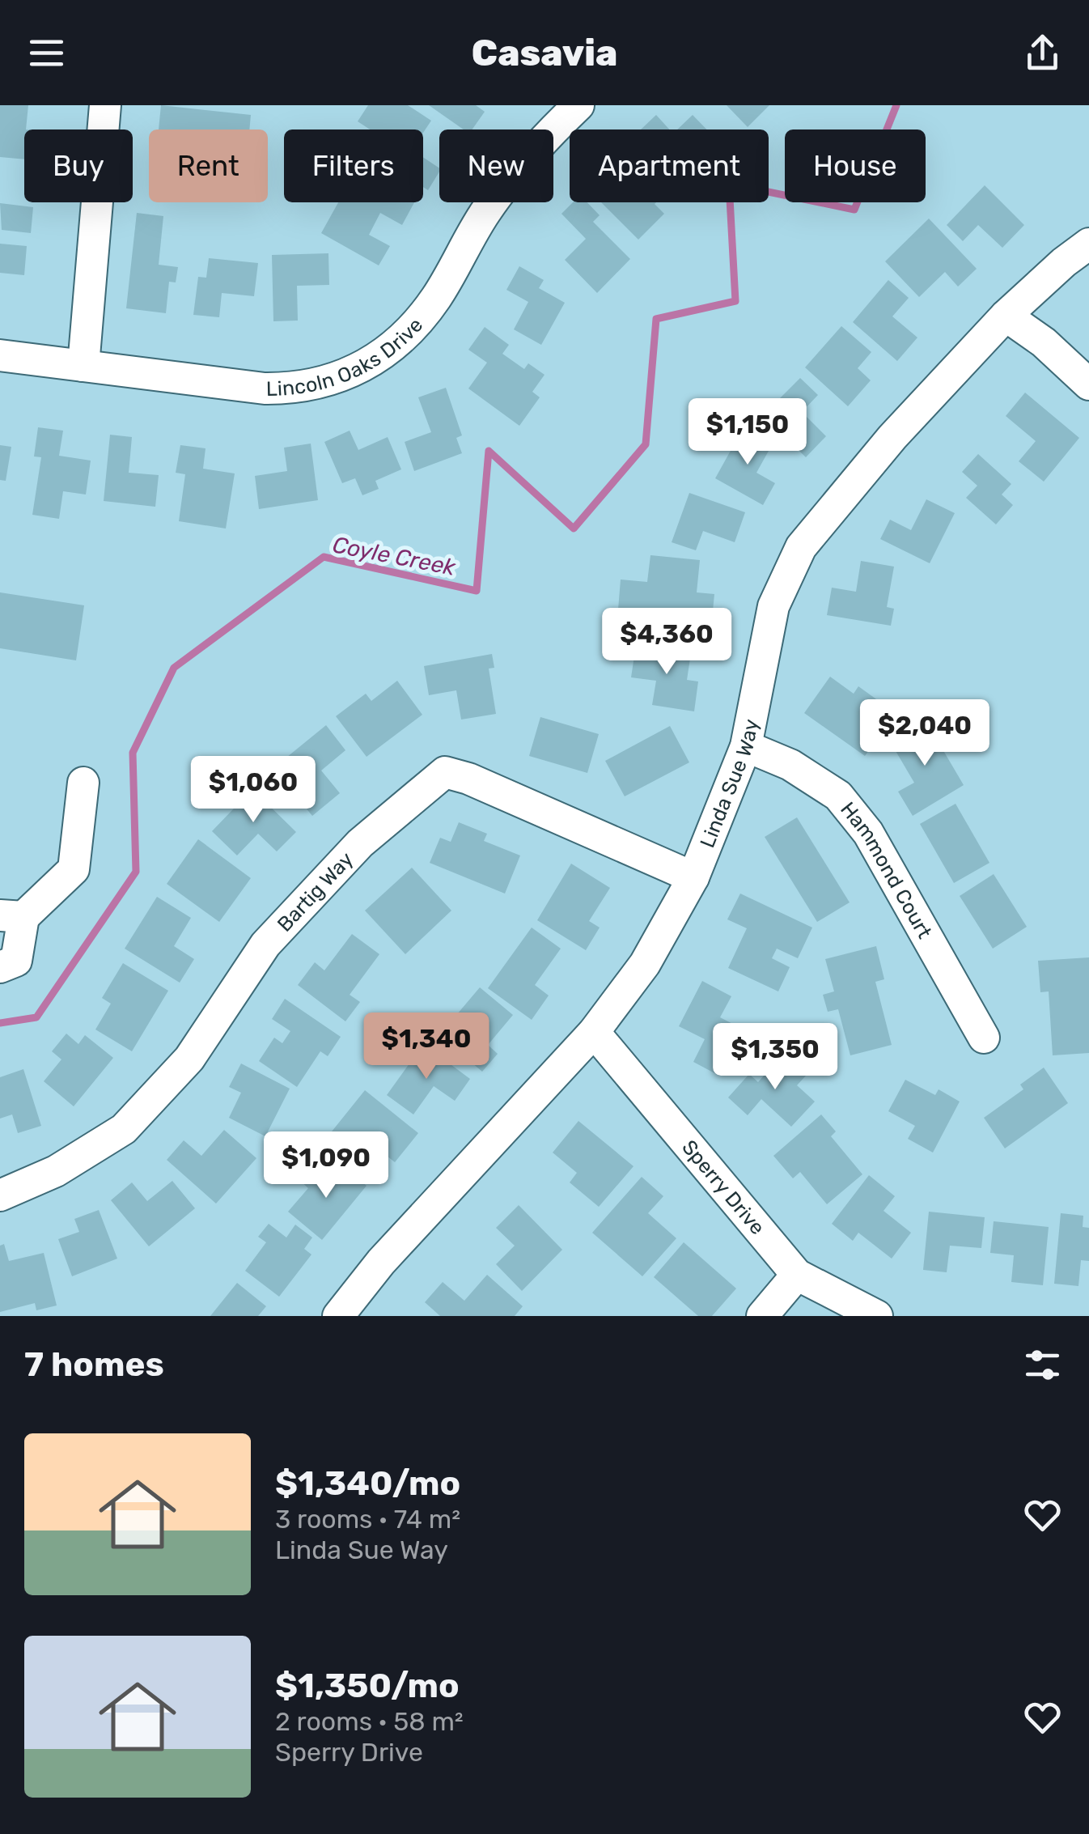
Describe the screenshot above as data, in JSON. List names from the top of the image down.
{
  "streets": {
    "street": [
      "Lincoln Oaks Drive",
      "Linda Sue Way",
      "Hammond Court",
      "Bartig Way",
      "Sperry Drive"
    ]
  },
  "crossings": [
    ["Linda Sue Way", "Hammond Court"],
    ["Linda Sue Way", "Bartig Way"],
    ["Linda Sue Way", "Sperry Drive"]
  ],
  "water": ["Coyle Creek"],
  "page": {
    "header": "Casavia",
    "chip": [
      "Buy",
      "Rent",
      "Filters",
      "New",
      "Apartment",
      "House"
    ],
    "price": [
      "$1,150",
      "$4,360",
      "$2,040",
      "$1,060",
      "$1,340",
      "$1,350",
      "$1,090"
    ],
    "heading": "7 homes",
    "list": [
      {
        "name": "$1,340/mo",
        "note": "3 rooms · 74 m² · Linda Sue Way"
      },
      {
        "name": "$1,350/mo",
        "note": "2 rooms · 58 m² · Sperry Drive"
      }
    ]
  }
}
